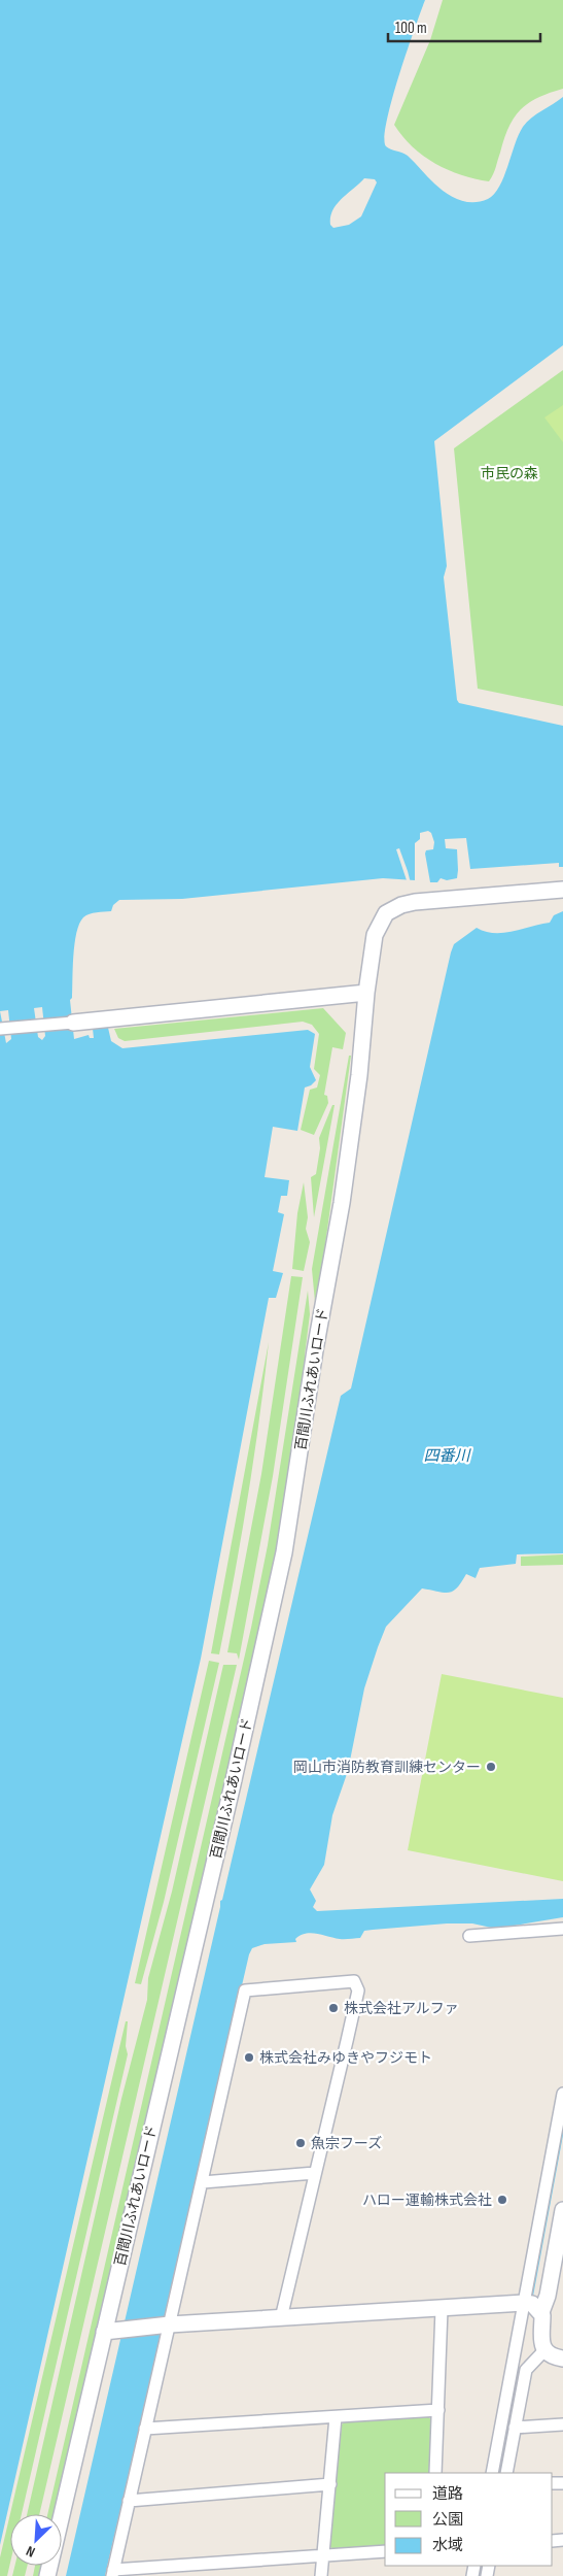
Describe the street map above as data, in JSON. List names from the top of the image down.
{
  "streets": {
    "street": ["百間川ふれあいロード"]
  },
  "water": ["四番川"],
  "parks": ["市民の森"],
  "places": [
    "岡山市消防教育訓練センター",
    "株式会社アルファ",
    "株式会社みゆきやフジモト",
    "魚宗フーズ",
    "ハロー運輸株式会社"
  ],
  "legend": ["道路", "公園", "水域"],
  "scale_bar": "100 m",
  "north": "bottom left"
}
